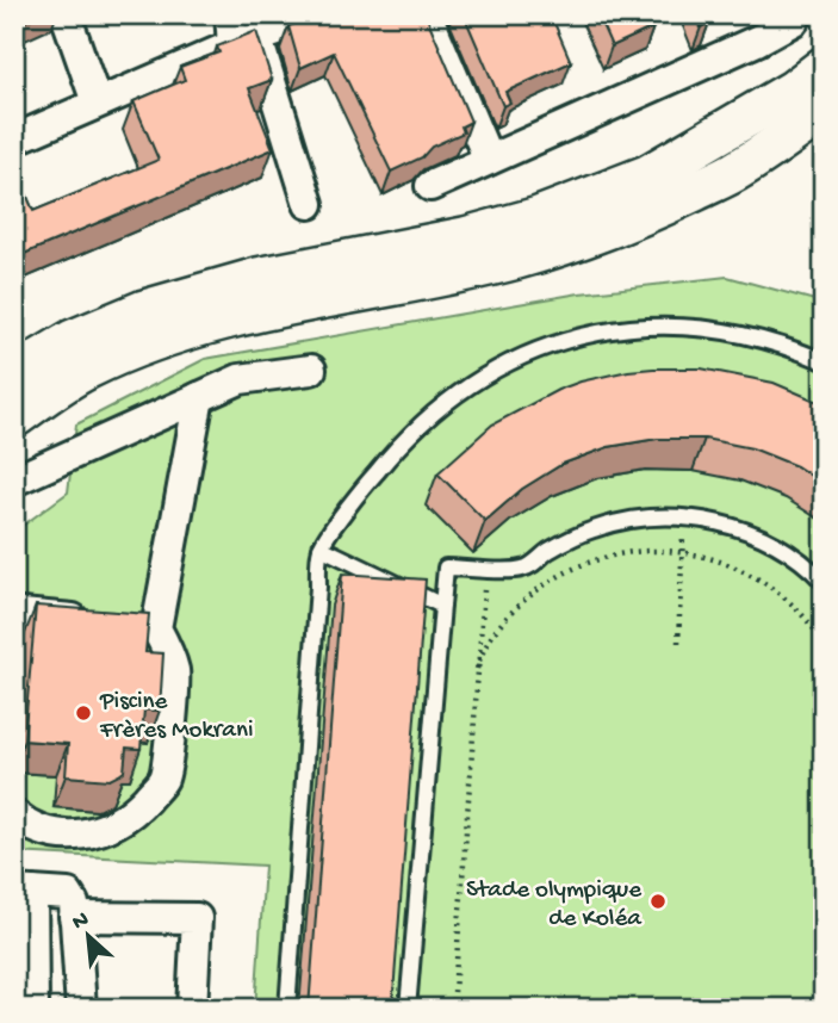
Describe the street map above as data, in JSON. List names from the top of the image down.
{
  "places": ["Piscine Frères Mokrani", "Stade olympique de Koléa"],
  "north": "top left"
}
